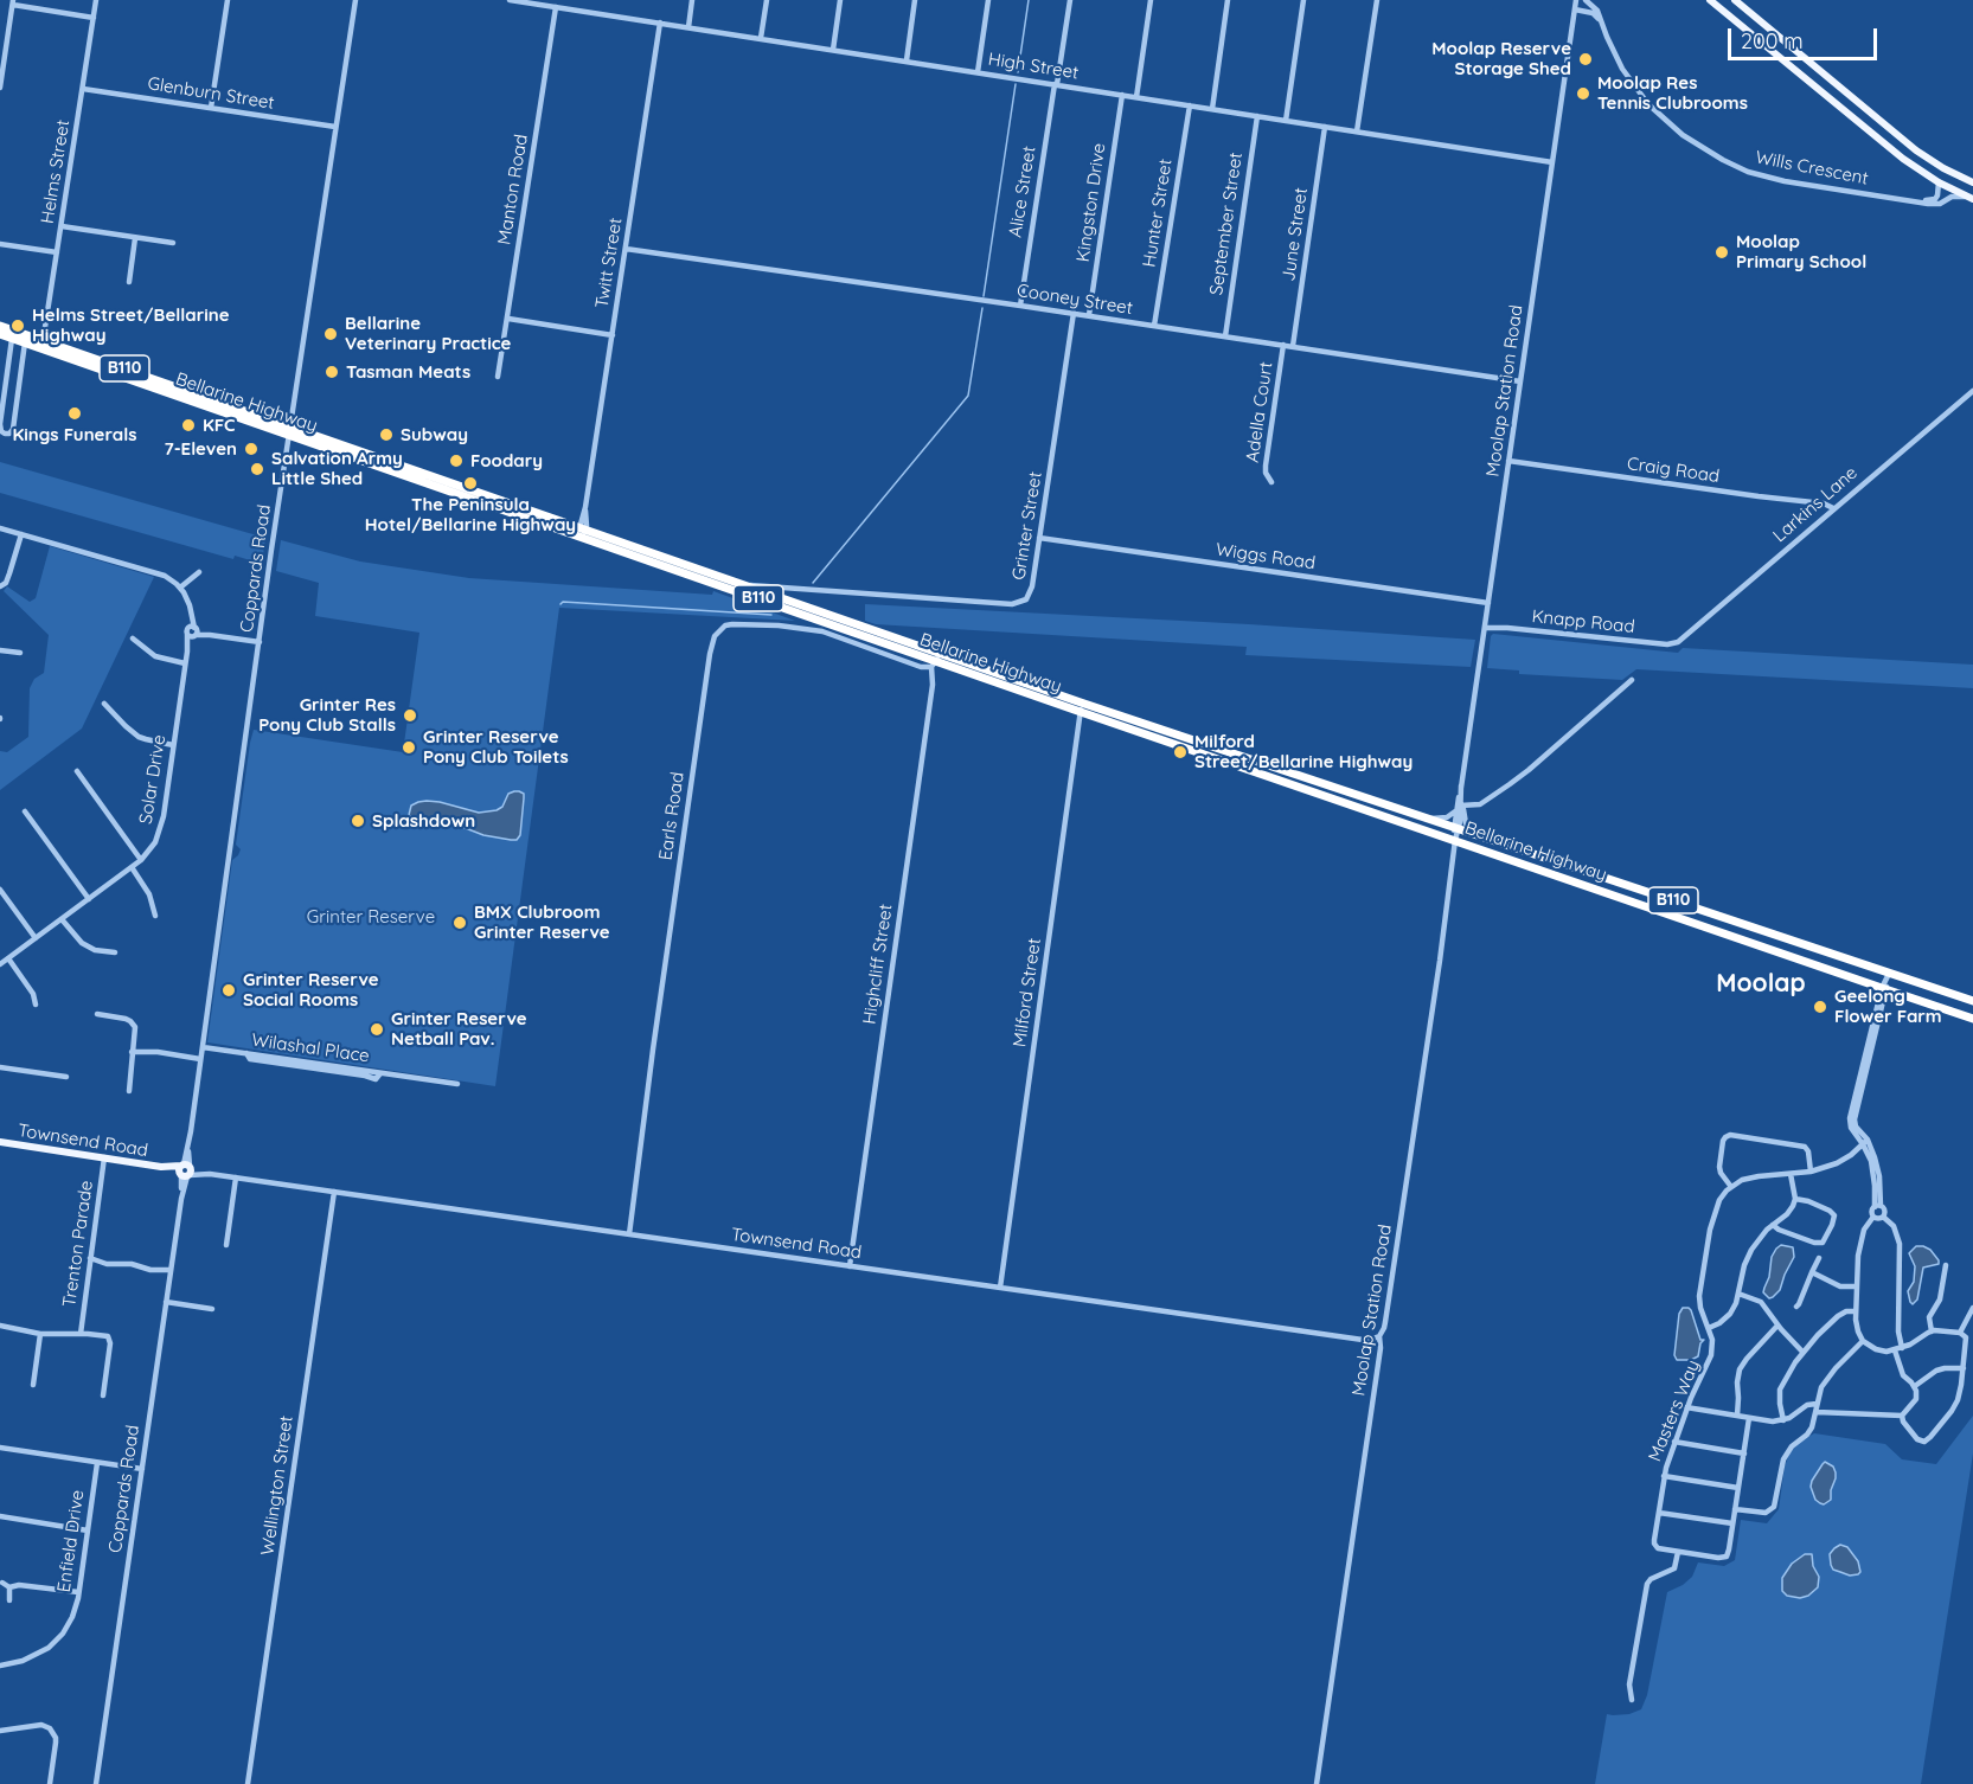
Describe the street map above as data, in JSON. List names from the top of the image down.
{
  "streets": {
    "highway": ["B110", "Bellarine Highway"],
    "main road": ["Townsend Road"],
    "street": [
      "High Street",
      "Glenburn Street",
      "Wills Crescent",
      "Helms Street",
      "Manton Road",
      "Alice Street",
      "Kingston Drive",
      "Hunter Street",
      "September Street",
      "June Street",
      "Twitt Street",
      "Cooney Street",
      "Moolap Station Road",
      "Adella Court",
      "Craig Road",
      "Larkins Lane",
      "Grinter Street",
      "Wiggs Road",
      "Coppards Road",
      "Knapp Road",
      "Solar Drive",
      "Earls Road",
      "Highcliff Street",
      "Milford Street",
      "Wilashal Place",
      "Trenton Parade",
      "Masters Way",
      "Wellington Street",
      "Enfield Drive"
    ]
  },
  "crossings": [
    ["High Street", "Manton Road"],
    ["High Street", "Alice Street"],
    ["High Street", "Kingston Drive"],
    ["High Street", "Hunter Street"],
    ["High Street", "September Street"],
    ["High Street", "June Street"],
    ["High Street", "Twitt Street"],
    ["High Street", "Moolap Station Road"],
    ["Glenburn Street", "Helms Street"],
    ["Glenburn Street", "Coppards Road"],
    ["Helms Street", "Bellarine Highway"],
    ["Alice Street", "Cooney Street"],
    ["Kingston Drive", "Cooney Street"],
    ["Hunter Street", "Cooney Street"],
    ["September Street", "Cooney Street"],
    ["June Street", "Cooney Street"],
    ["Twitt Street", "Cooney Street"],
    ["Twitt Street", "Bellarine Highway"],
    ["Cooney Street", "Moolap Station Road"],
    ["Cooney Street", "Adella Court"],
    ["Cooney Street", "Grinter Street"],
    ["Moolap Station Road", "Bellarine Highway"],
    ["Moolap Station Road", "Craig Road"],
    ["Moolap Station Road", "Wiggs Road"],
    ["Moolap Station Road", "Knapp Road"],
    ["Moolap Station Road", "Townsend Road"],
    ["Bellarine Highway", "Grinter Street"],
    ["Bellarine Highway", "Coppards Road"],
    ["Bellarine Highway", "Earls Road"],
    ["Bellarine Highway", "Highcliff Street"],
    ["Bellarine Highway", "Milford Street"],
    ["Craig Road", "Larkins Lane"],
    ["Larkins Lane", "Knapp Road"],
    ["Grinter Street", "Wiggs Road"],
    ["Coppards Road", "Wilashal Place"],
    ["Coppards Road", "Townsend Road"],
    ["Earls Road", "Highcliff Street"],
    ["Earls Road", "Townsend Road"],
    ["Highcliff Street", "Townsend Road"],
    ["Milford Street", "Townsend Road"],
    ["Townsend Road", "Trenton Parade"],
    ["Townsend Road", "Wellington Street"]
  ],
  "districts": ["Moolap"],
  "parks": ["Grinter Reserve"],
  "places": [
    "Moolap Reserve Storage Shed",
    "Moolap Res Tennis Clubrooms",
    "Moolap Primary School",
    "Helms Street/Bellarine Highway",
    "Bellarine Veterinary Practice",
    "Tasman Meats",
    "Kings Funerals",
    "KFC",
    "Subway",
    "7-Eleven",
    "Foodary",
    "Salvation Army Little Shed",
    "The Peninsula Hotel/Bellarine Highway",
    "Grinter Res Pony Club Stalls",
    "Grinter Reserve Pony Club Toilets",
    "Milford Street/Bellarine Highway",
    "Splashdown",
    "BMX Clubroom Grinter Reserve",
    "Grinter Reserve Social Rooms",
    "Geelong Flower Farm",
    "Grinter Reserve Netball Pav."
  ],
  "scale_bar": "200 m"
}
